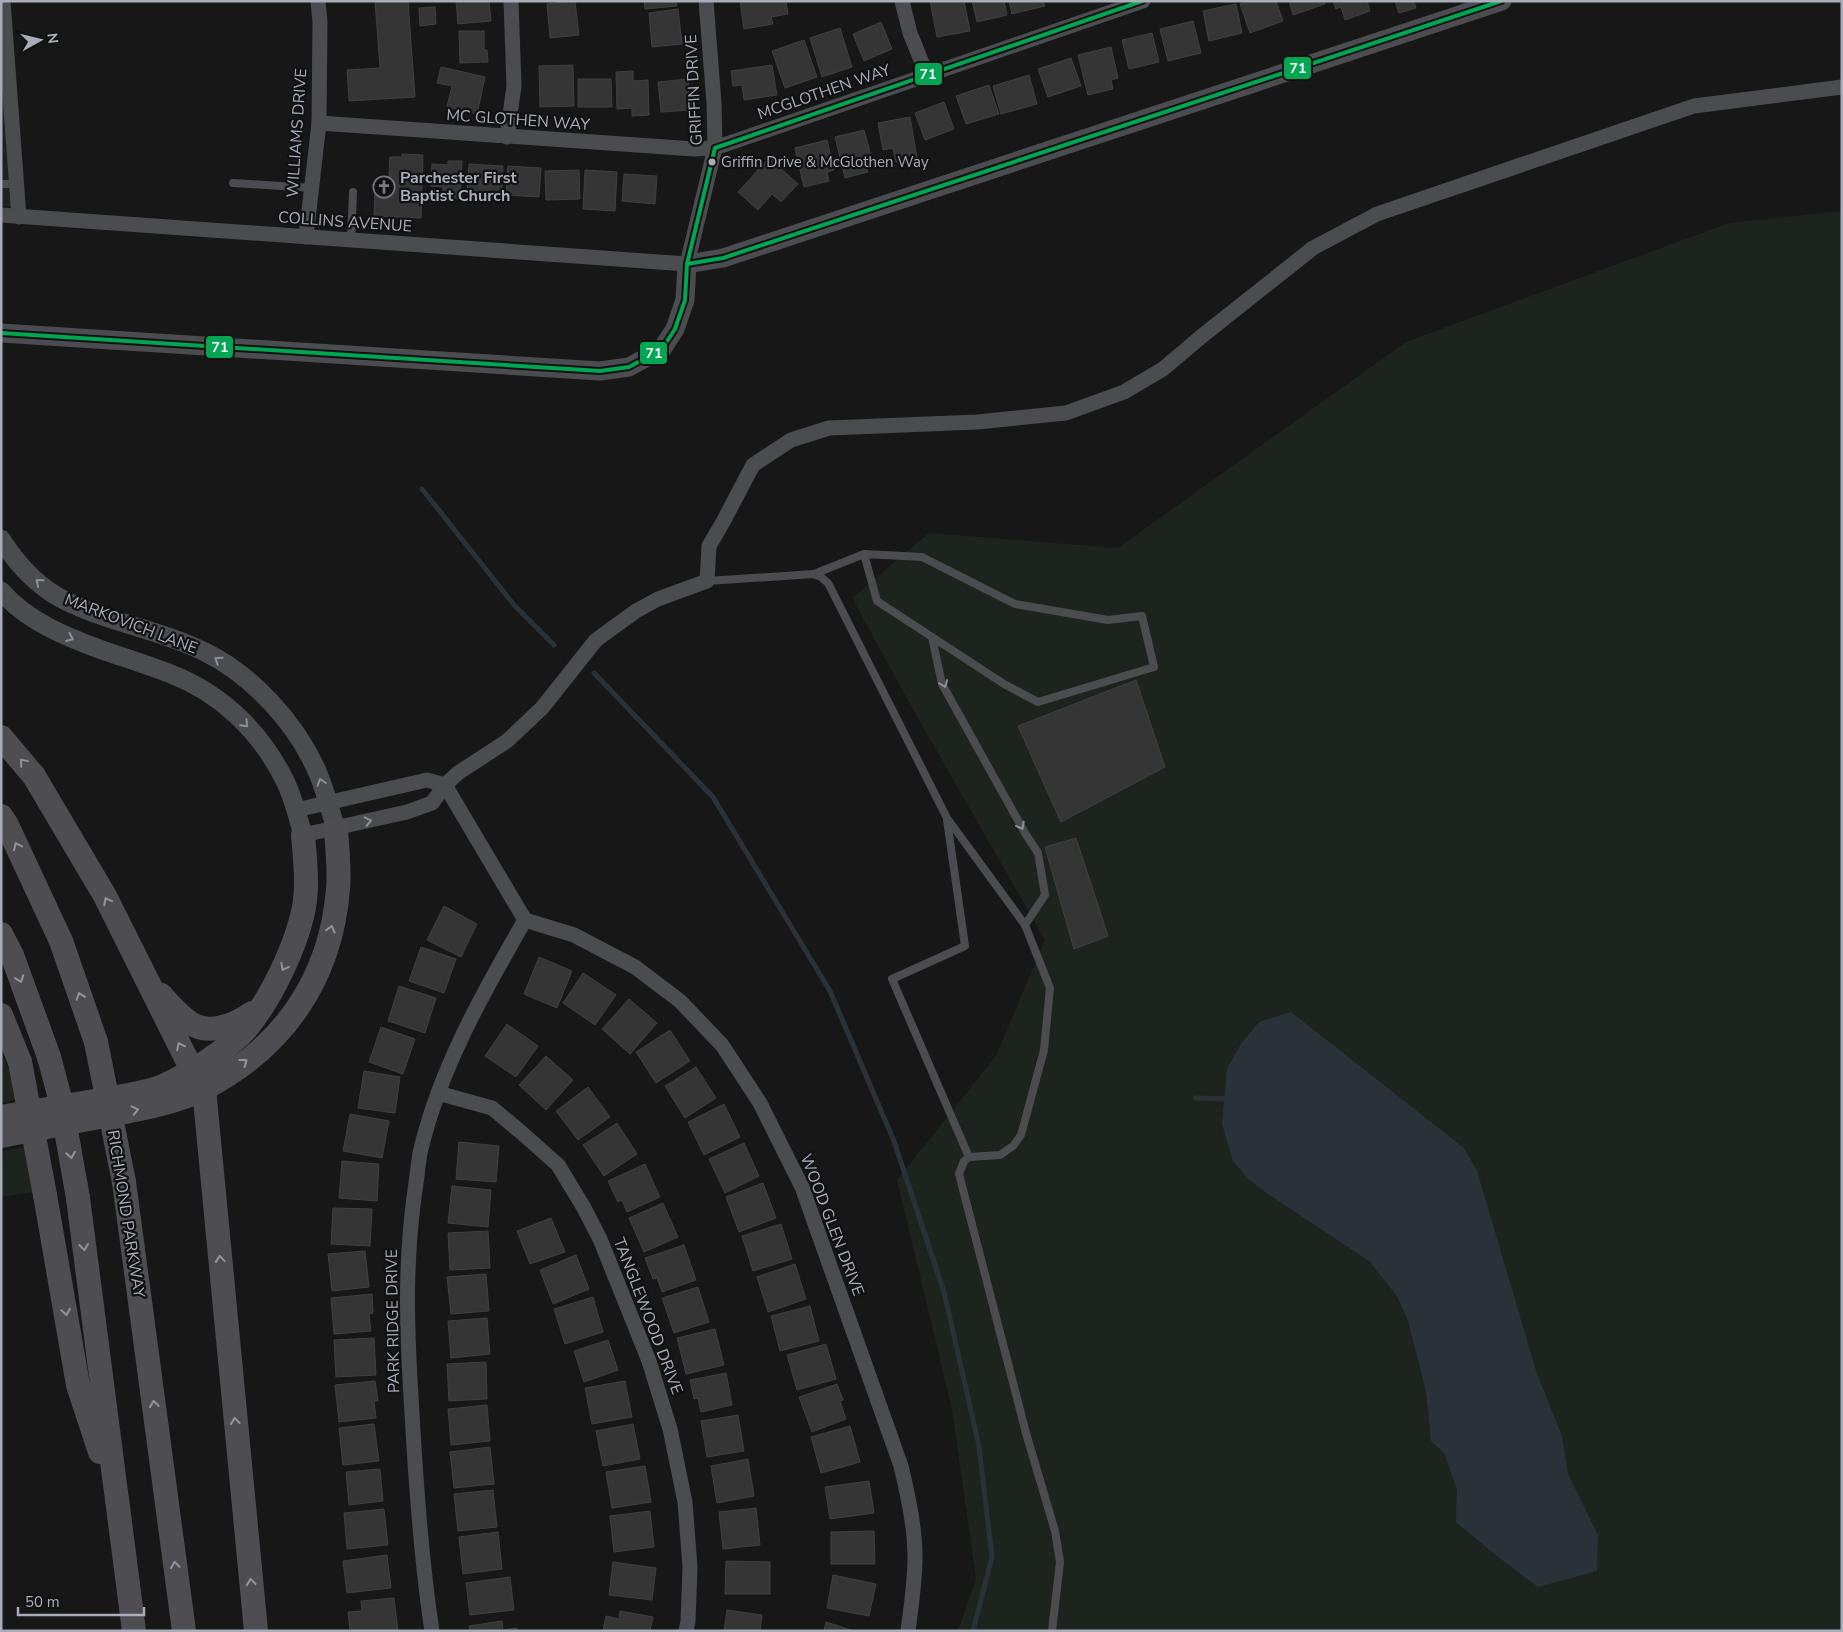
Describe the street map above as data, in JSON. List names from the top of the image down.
{
  "streets": {
    "highway": ["RICHMOND PARKWAY"],
    "street": [
      "GRIFFIN DRIVE",
      "MCGLOTHEN WAY",
      "MC GLOTHEN WAY",
      "WILLIAMS DRIVE",
      "COLLINS AVENUE",
      "MARKOVICH LANE",
      "WOOD GLEN DRIVE",
      "TANGLEWOOD DRIVE",
      "PARK RIDGE DRIVE"
    ]
  },
  "crossings": [
    ["GRIFFIN DRIVE", "MCGLOTHEN WAY"],
    ["GRIFFIN DRIVE", "MC GLOTHEN WAY"],
    ["GRIFFIN DRIVE", "COLLINS AVENUE"],
    ["MCGLOTHEN WAY", "MC GLOTHEN WAY"],
    ["MC GLOTHEN WAY", "WILLIAMS DRIVE"],
    ["WILLIAMS DRIVE", "COLLINS AVENUE"],
    ["WOOD GLEN DRIVE", "PARK RIDGE DRIVE"],
    ["TANGLEWOOD DRIVE", "PARK RIDGE DRIVE"]
  ],
  "places": {
    "other": ["Griffin Drive & McGlothen Way"],
    "church": ["Parchester First Baptist Church"]
  },
  "lines": ["transit line 71"],
  "scale_bar": "50 m",
  "north": "right"
}
